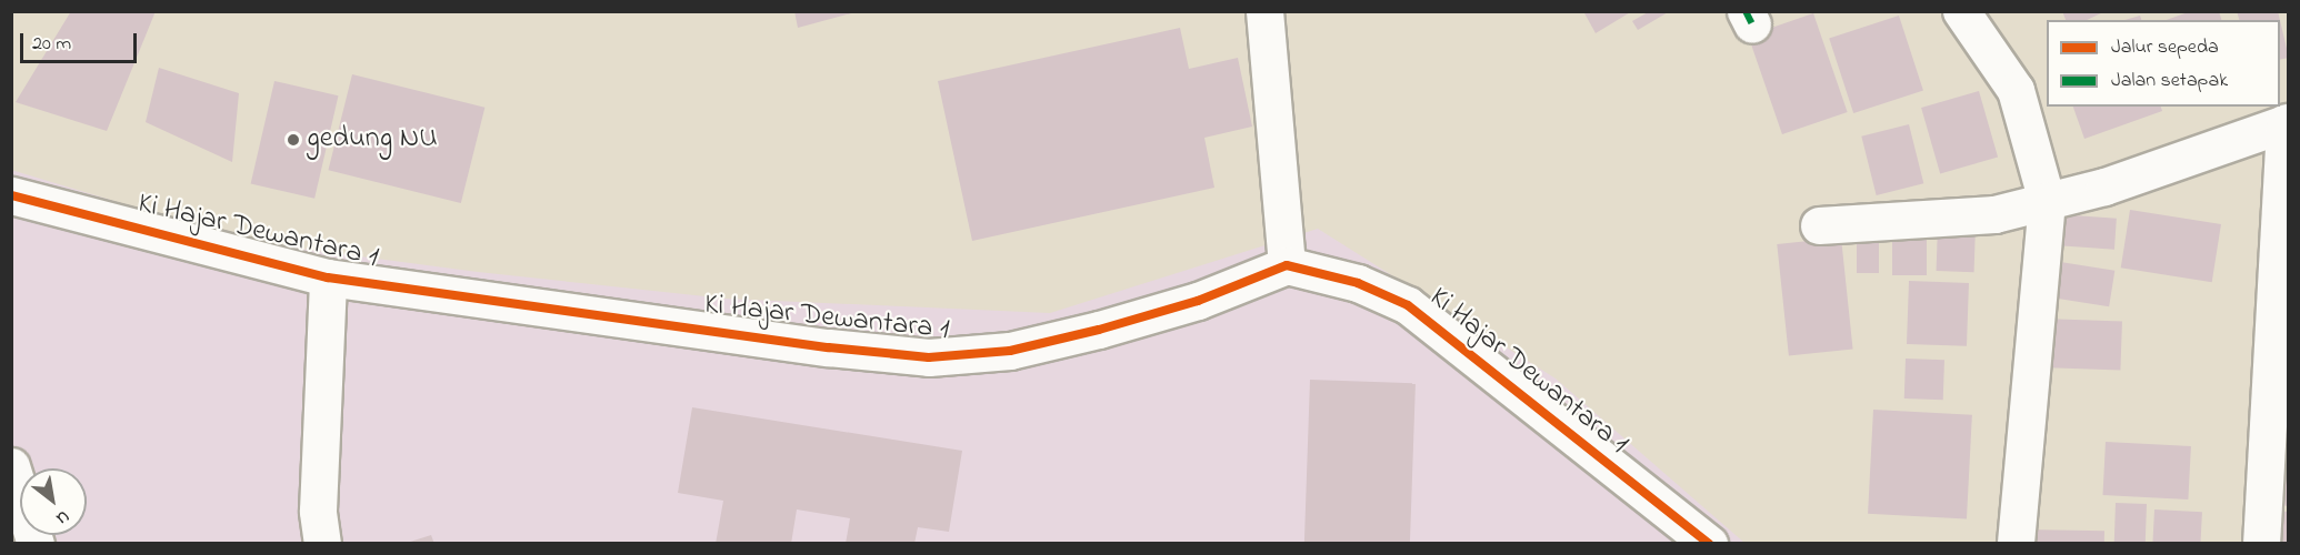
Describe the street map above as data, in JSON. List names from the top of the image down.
{
  "streets": {
    "street": ["Ki Hajar Dewantara 1"]
  },
  "places": ["gedung NU"],
  "legend": ["Jalur sepeda", "Jalan setapak"],
  "scale_bar": "20 m",
  "north": "bottom right"
}
